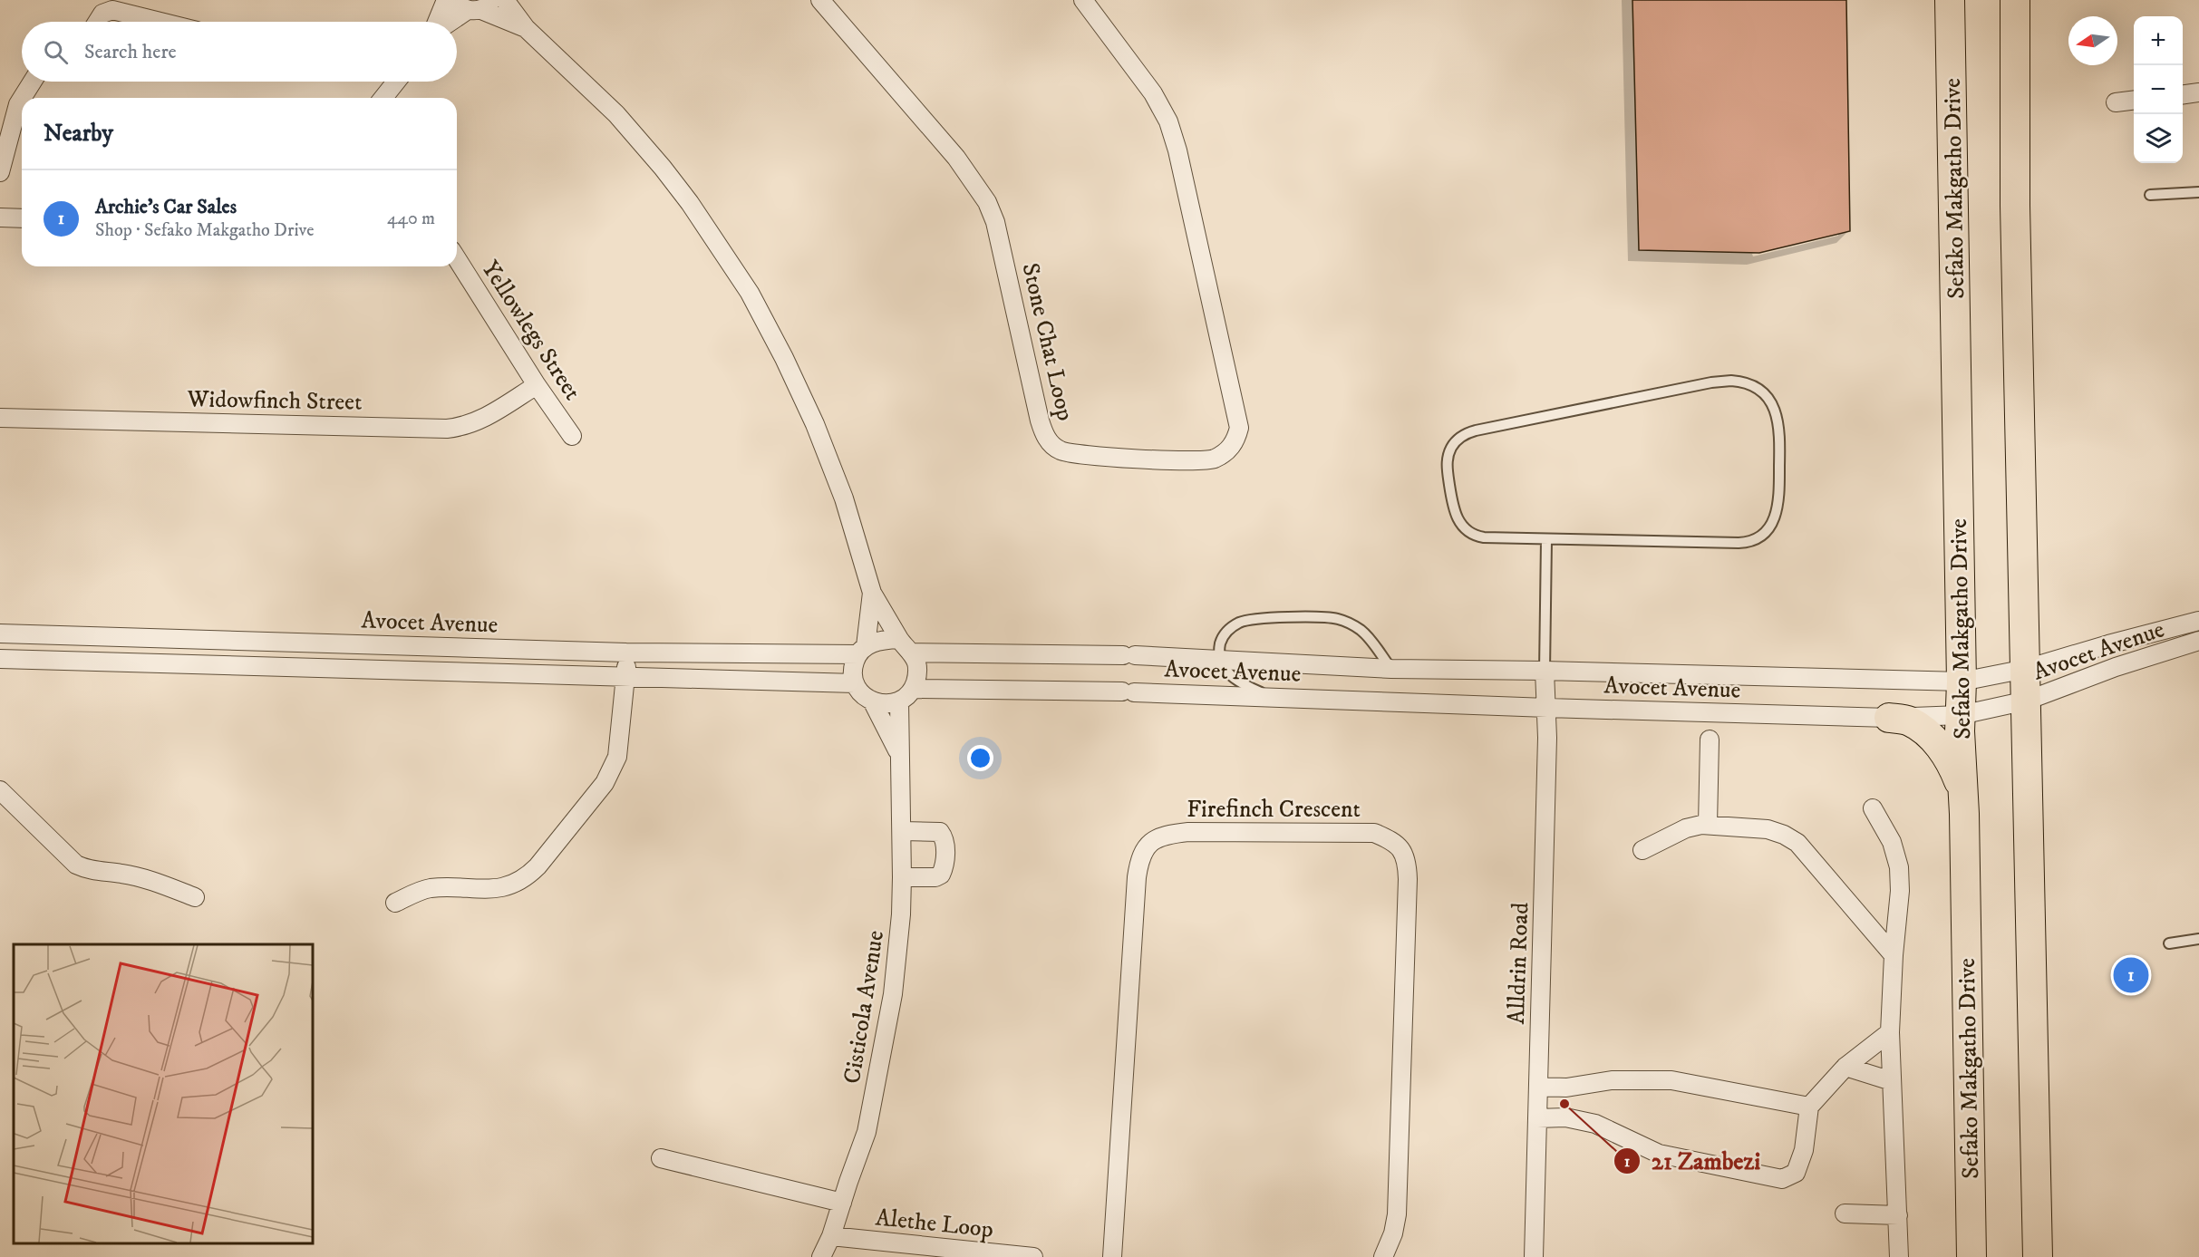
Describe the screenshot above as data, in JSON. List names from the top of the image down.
{
  "streets": {
    "main road": ["Sefako Makgatho Drive"],
    "street": [
      "Yellowlegs Street",
      "Stone Chat Loop",
      "Widowfinch Street",
      "Avocet Avenue",
      "Firefinch Crescent",
      "Alldrin Road",
      "Cisticola Avenue",
      "Alethe Loop"
    ]
  },
  "crossings": [
    ["Sefako Makgatho Drive", "Avocet Avenue"],
    ["Yellowlegs Street", "Widowfinch Street"],
    ["Avocet Avenue", "Alldrin Road"],
    ["Avocet Avenue", "Cisticola Avenue"],
    ["Cisticola Avenue", "Alethe Loop"]
  ],
  "places": ["21 Zambezi"],
  "north": "left",
  "page": {
    "map_buttons": ["+", "−"],
    "search": "Search here",
    "heading": "Nearby",
    "list": [
      {
        "mark": "1",
        "name": "Archie's Car Sales",
        "note": "Shop · Sefako Makgatho Drive",
        "value": "440 m"
      }
    ],
    "pins": "1"
  }
}
